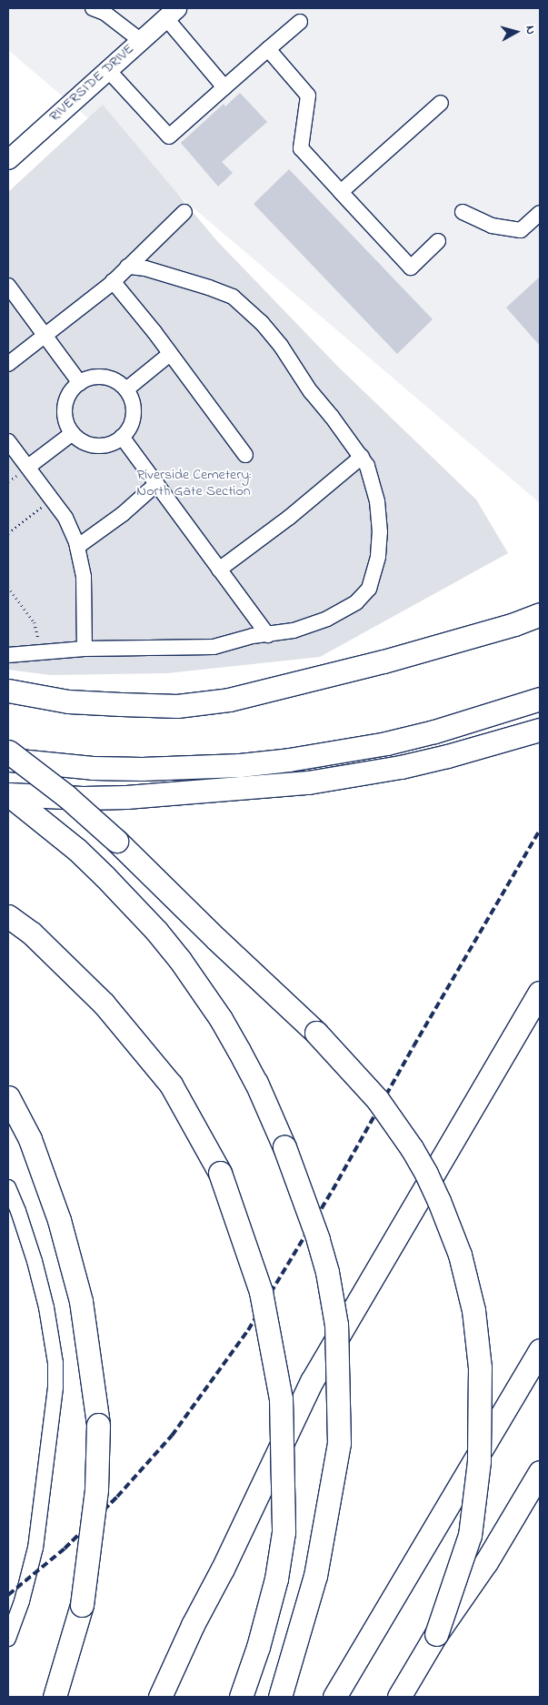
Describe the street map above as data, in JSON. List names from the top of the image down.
{
  "streets": {
    "main road": ["RIVERSIDE DRIVE"]
  },
  "parks": ["Riverside Cemetery: North Gate Section"],
  "north": "right"
}
